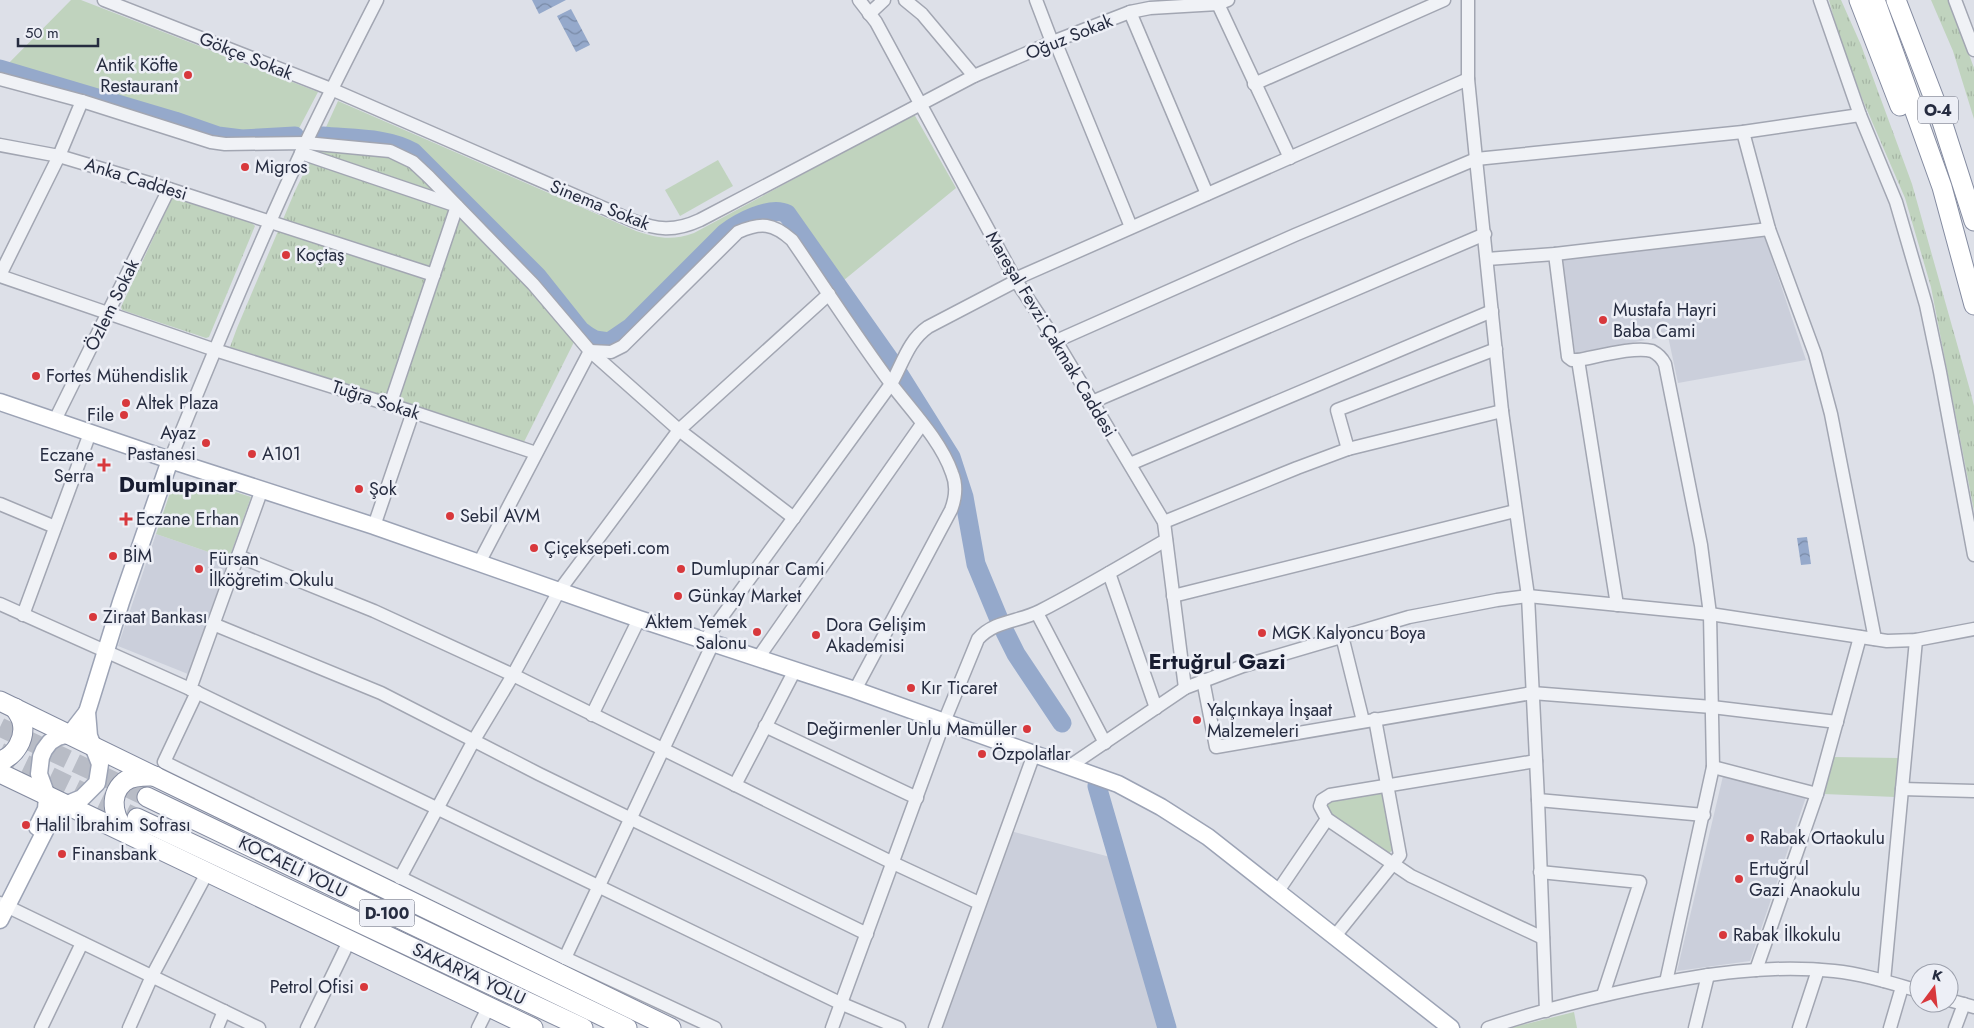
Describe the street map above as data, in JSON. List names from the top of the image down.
{
  "streets": {
    "highway": [
      "O-4",
      "KOCAELİ YOLU",
      "D-100",
      "SAKARYA YOLU"
    ],
    "street": [
      "Oğuz Sokak",
      "Gökçe Sokak",
      "Anka Caddesi",
      "Sinema Sokak",
      "Özlem Sokak",
      "Mareşal Fevzi Çakmak Caddesi",
      "Tuğra Sokak"
    ]
  },
  "crossings": [
    ["Oğuz Sokak", "Sinema Sokak"],
    ["Oğuz Sokak", "Mareşal Fevzi Çakmak Caddesi"],
    ["Gökçe Sokak", "Sinema Sokak"],
    ["Anka Caddesi", "Özlem Sokak"],
    ["Sinema Sokak", "Mareşal Fevzi Çakmak Caddesi"],
    ["Özlem Sokak", "Tuğra Sokak"]
  ],
  "districts": ["Dumlupınar", "Ertuğrul Gazi"],
  "places": {
    "other": [
      "Antik Köfte Restaurant",
      "Migros",
      "Koçtaş",
      "Mustafa Hayri Baba Cami",
      "Fortes Mühendislik",
      "Altek Plaza",
      "File",
      "Ayaz Pastanesi",
      "A101",
      "Şok",
      "Sebil AVM",
      "Çiçeksepeti.com",
      "BİM",
      "Fürsan İlköğretim Okulu",
      "Dumlupınar Cami",
      "Günkay Market",
      "Ziraat Bankası",
      "Aktem Yemek Salonu",
      "MGK Kalyoncu Boya",
      "Dora Gelişim Akademisi",
      "Kır Ticaret",
      "Yalçınkaya İnşaat Malzemeleri",
      "Değirmenler Unlu Mamüller",
      "Özpolatlar",
      "Halil İbrahim Sofrası",
      "Rabak Ortaokulu",
      "Finansbank",
      "Ertuğrul Gazi Anaokulu",
      "Rabak İlkokulu",
      "Petrol Ofisi"
    ],
    "health": ["Eczane Serra", "Eczane Erhan"]
  },
  "scale_bar": "50 m",
  "north": "top"
}
